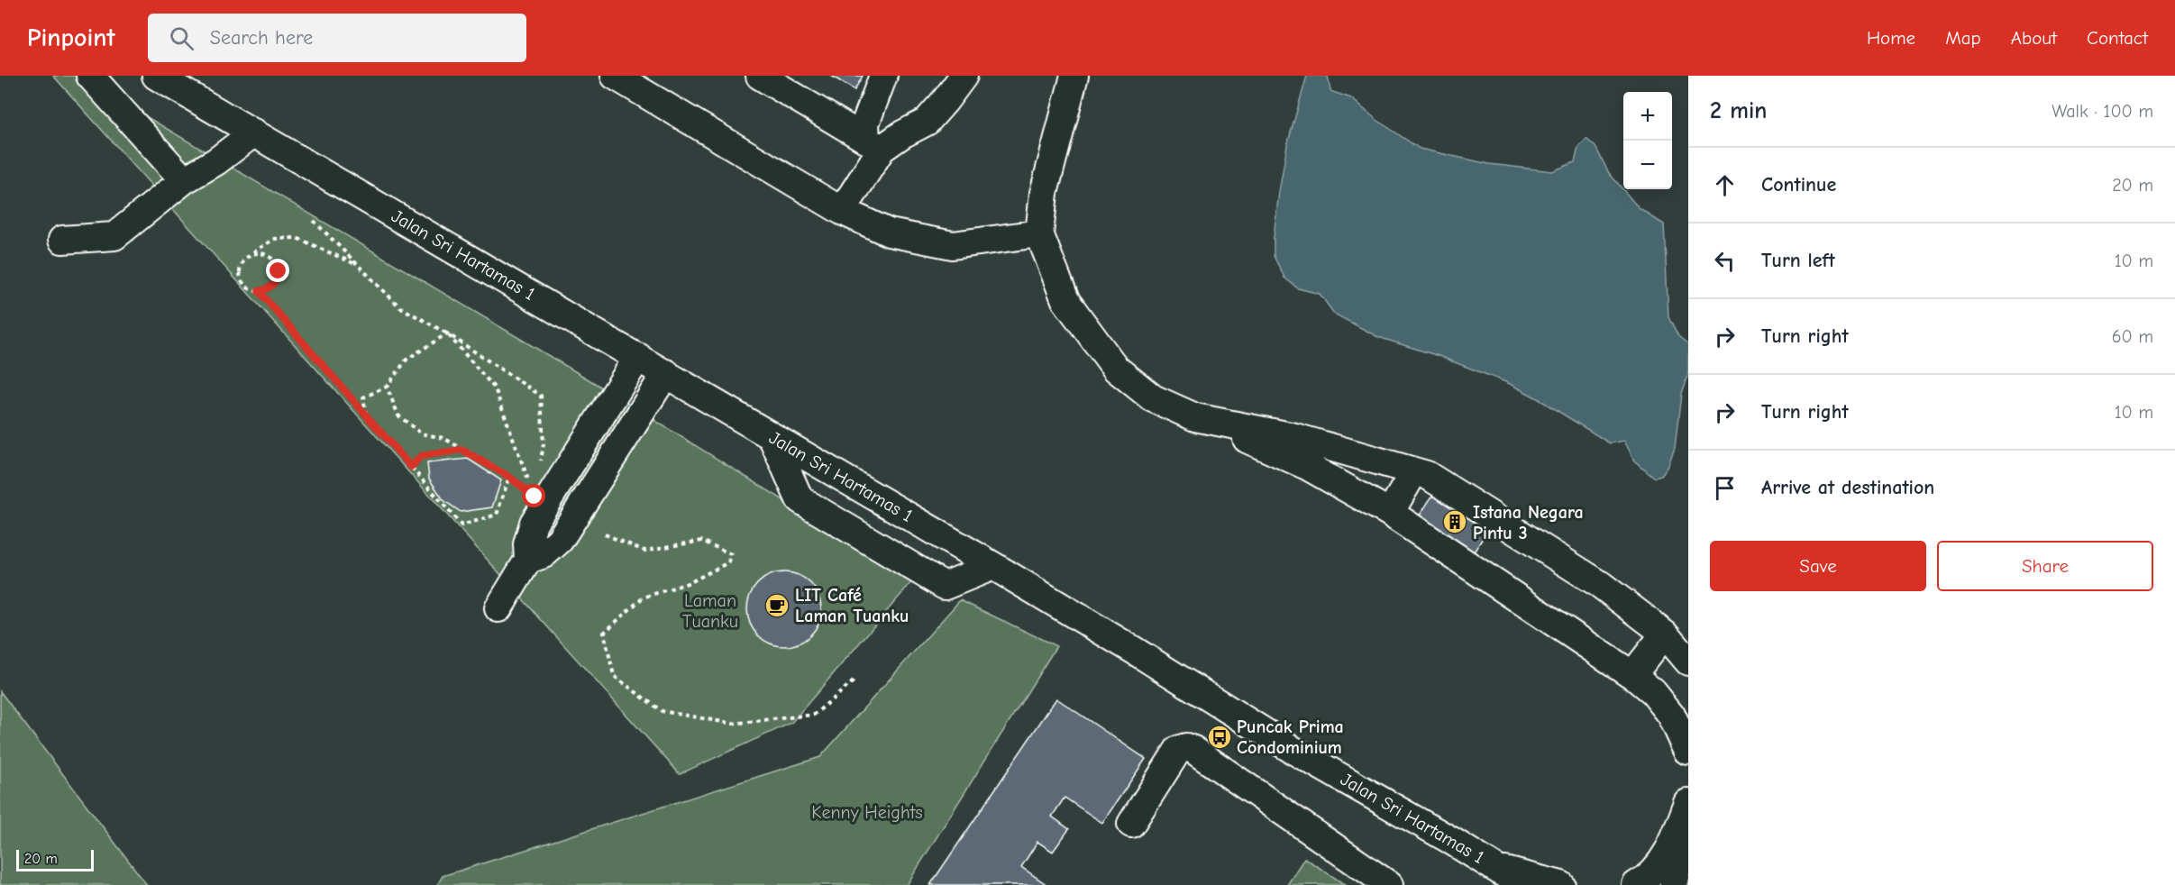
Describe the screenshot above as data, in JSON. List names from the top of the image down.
{
  "streets": {
    "street": ["Jalan Sri Hartamas 1"]
  },
  "parks": ["Laman Tuanku", "Kenny Heights"],
  "places": {
    "building": ["Istana Negara Pintu 3"],
    "cafe": ["LIT Café Laman Tuanku"],
    "bus stop": ["Puncak Prima Condominium"]
  },
  "scale_bar": "20 m",
  "page": {
    "header": "Pinpoint",
    "search": "Search here",
    "nav": [
      "Home",
      "Map",
      "About",
      "Contact"
    ],
    "heading": ["2 min", "Walk · 100 m"],
    "map_buttons": ["+", "−"],
    "list": [
      ["Continue", "20 m"],
      ["Turn left", "10 m"],
      ["Turn right", "60 m"],
      ["Turn right", "10 m"],
      "Arrive at destination"
    ],
    "buttons": ["Save", "Share"],
    "scale": "20 m"
  }
}
